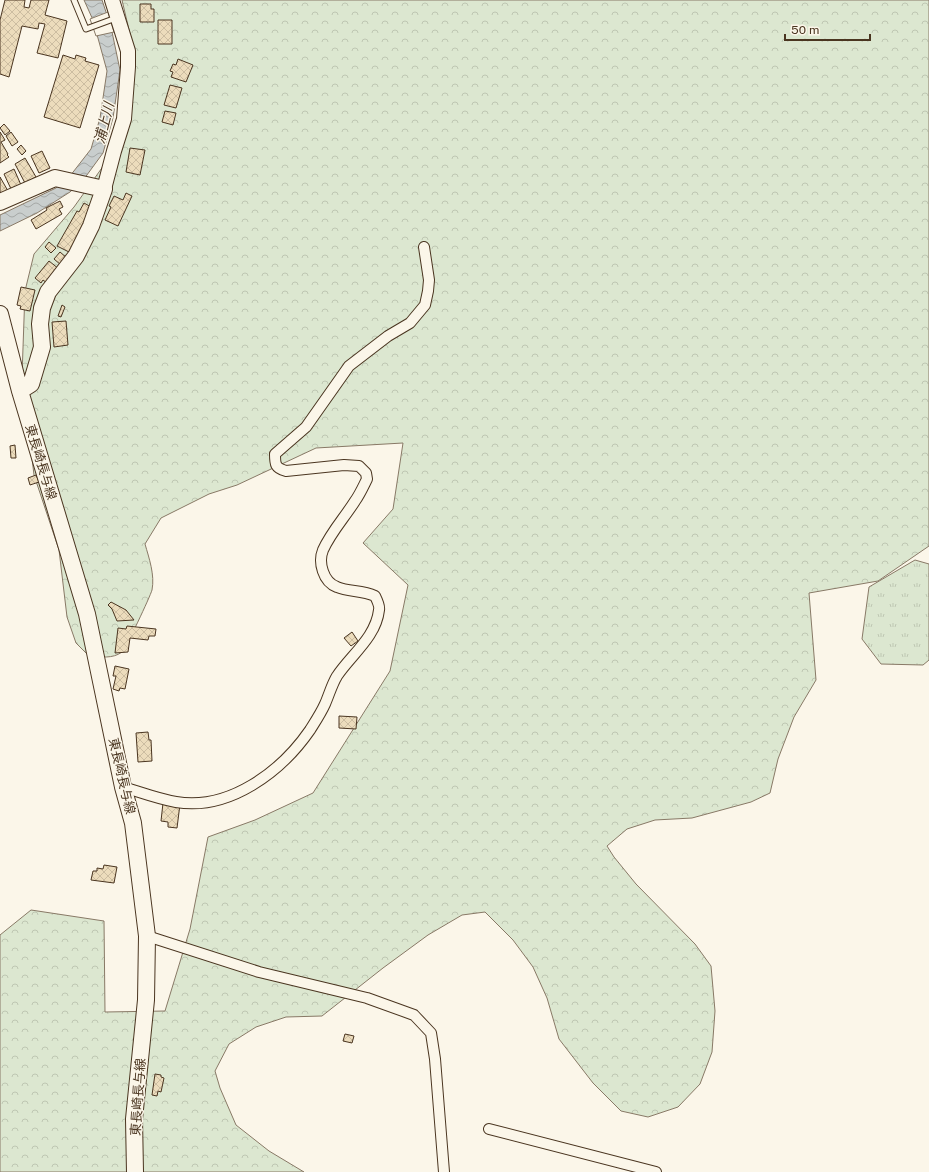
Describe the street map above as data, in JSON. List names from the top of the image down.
{
  "streets": {
    "main road": ["東長崎長与線"]
  },
  "water": ["浦上川"],
  "scale_bar": "50 m"
}
